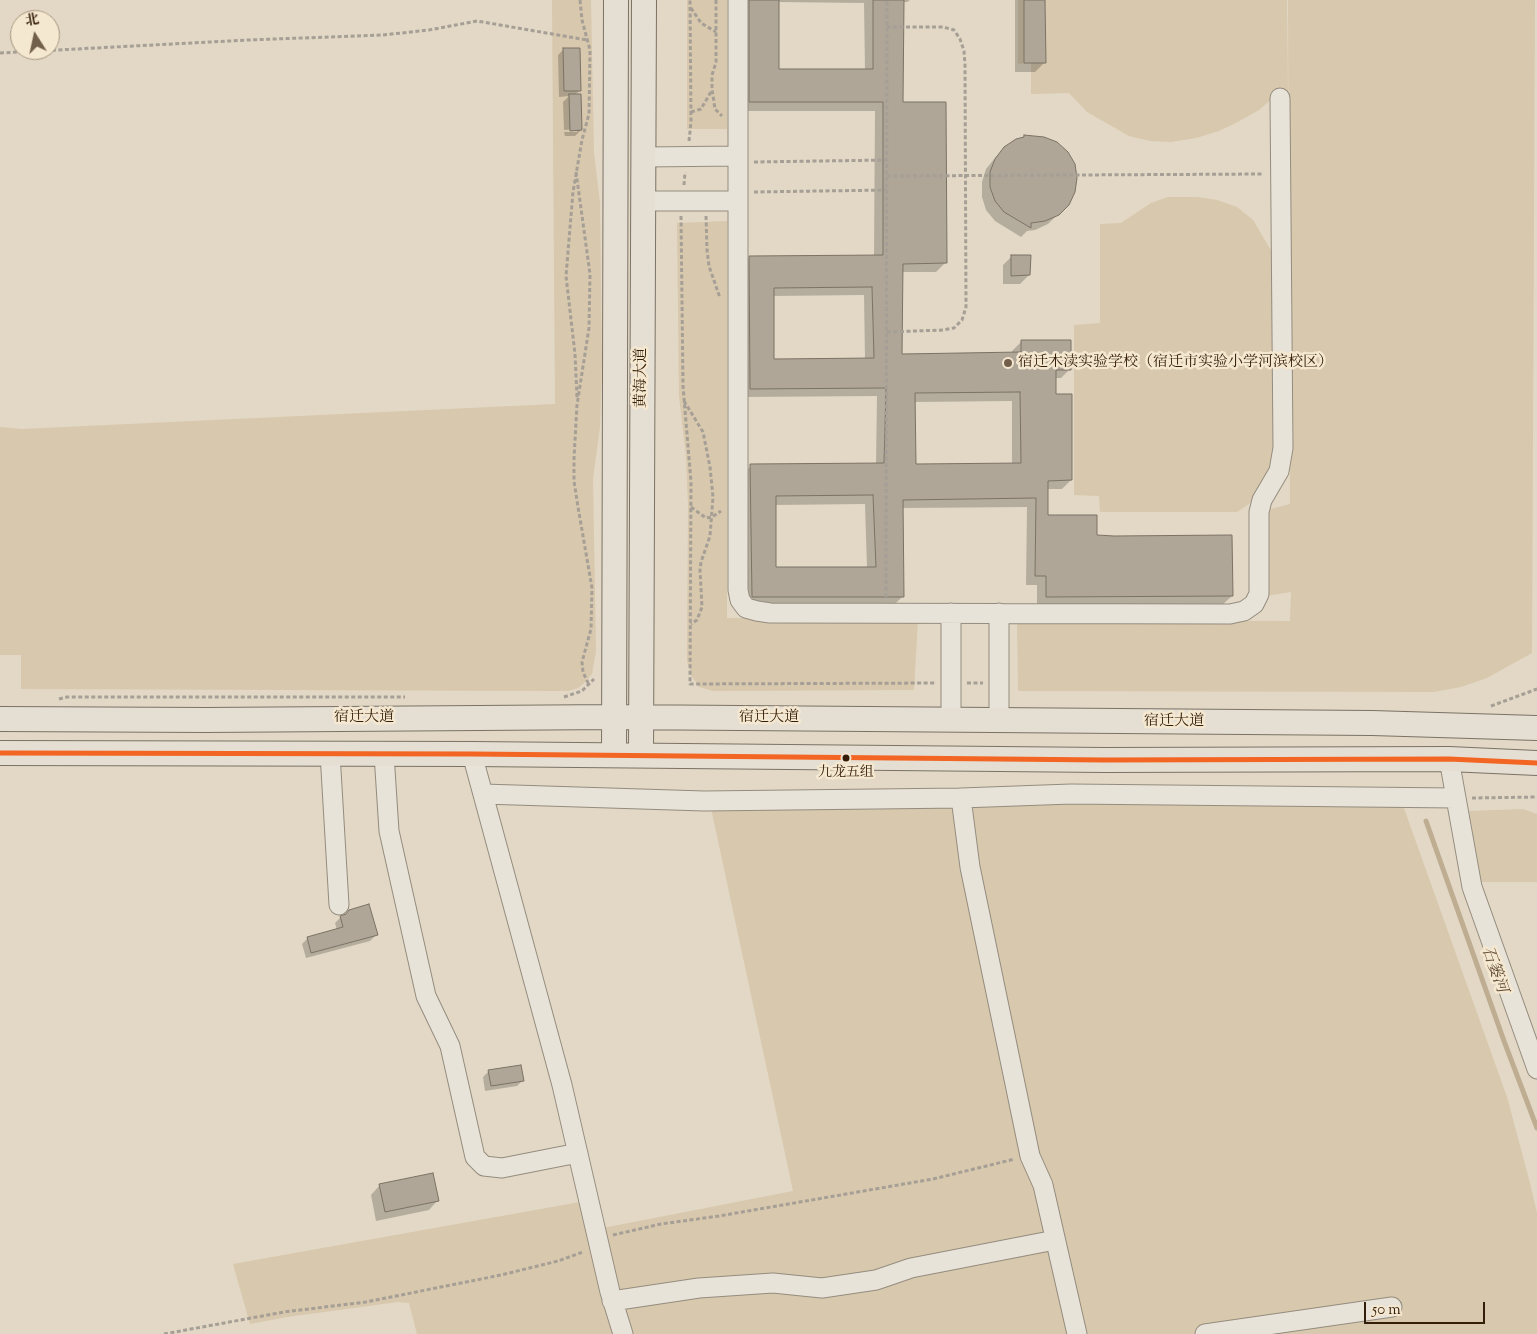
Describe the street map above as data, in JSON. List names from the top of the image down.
{
  "streets": {
    "main road": ["黄海大道", "宿迁大道"]
  },
  "crossings": [
    ["黄海大道", "宿迁大道"]
  ],
  "water": ["石篓河"],
  "places": ["宿迁木渎实验学校（宿迁市实验小学河滨校区）", "九龙五组"],
  "scale_bar": "50 m",
  "north": "top"
}
